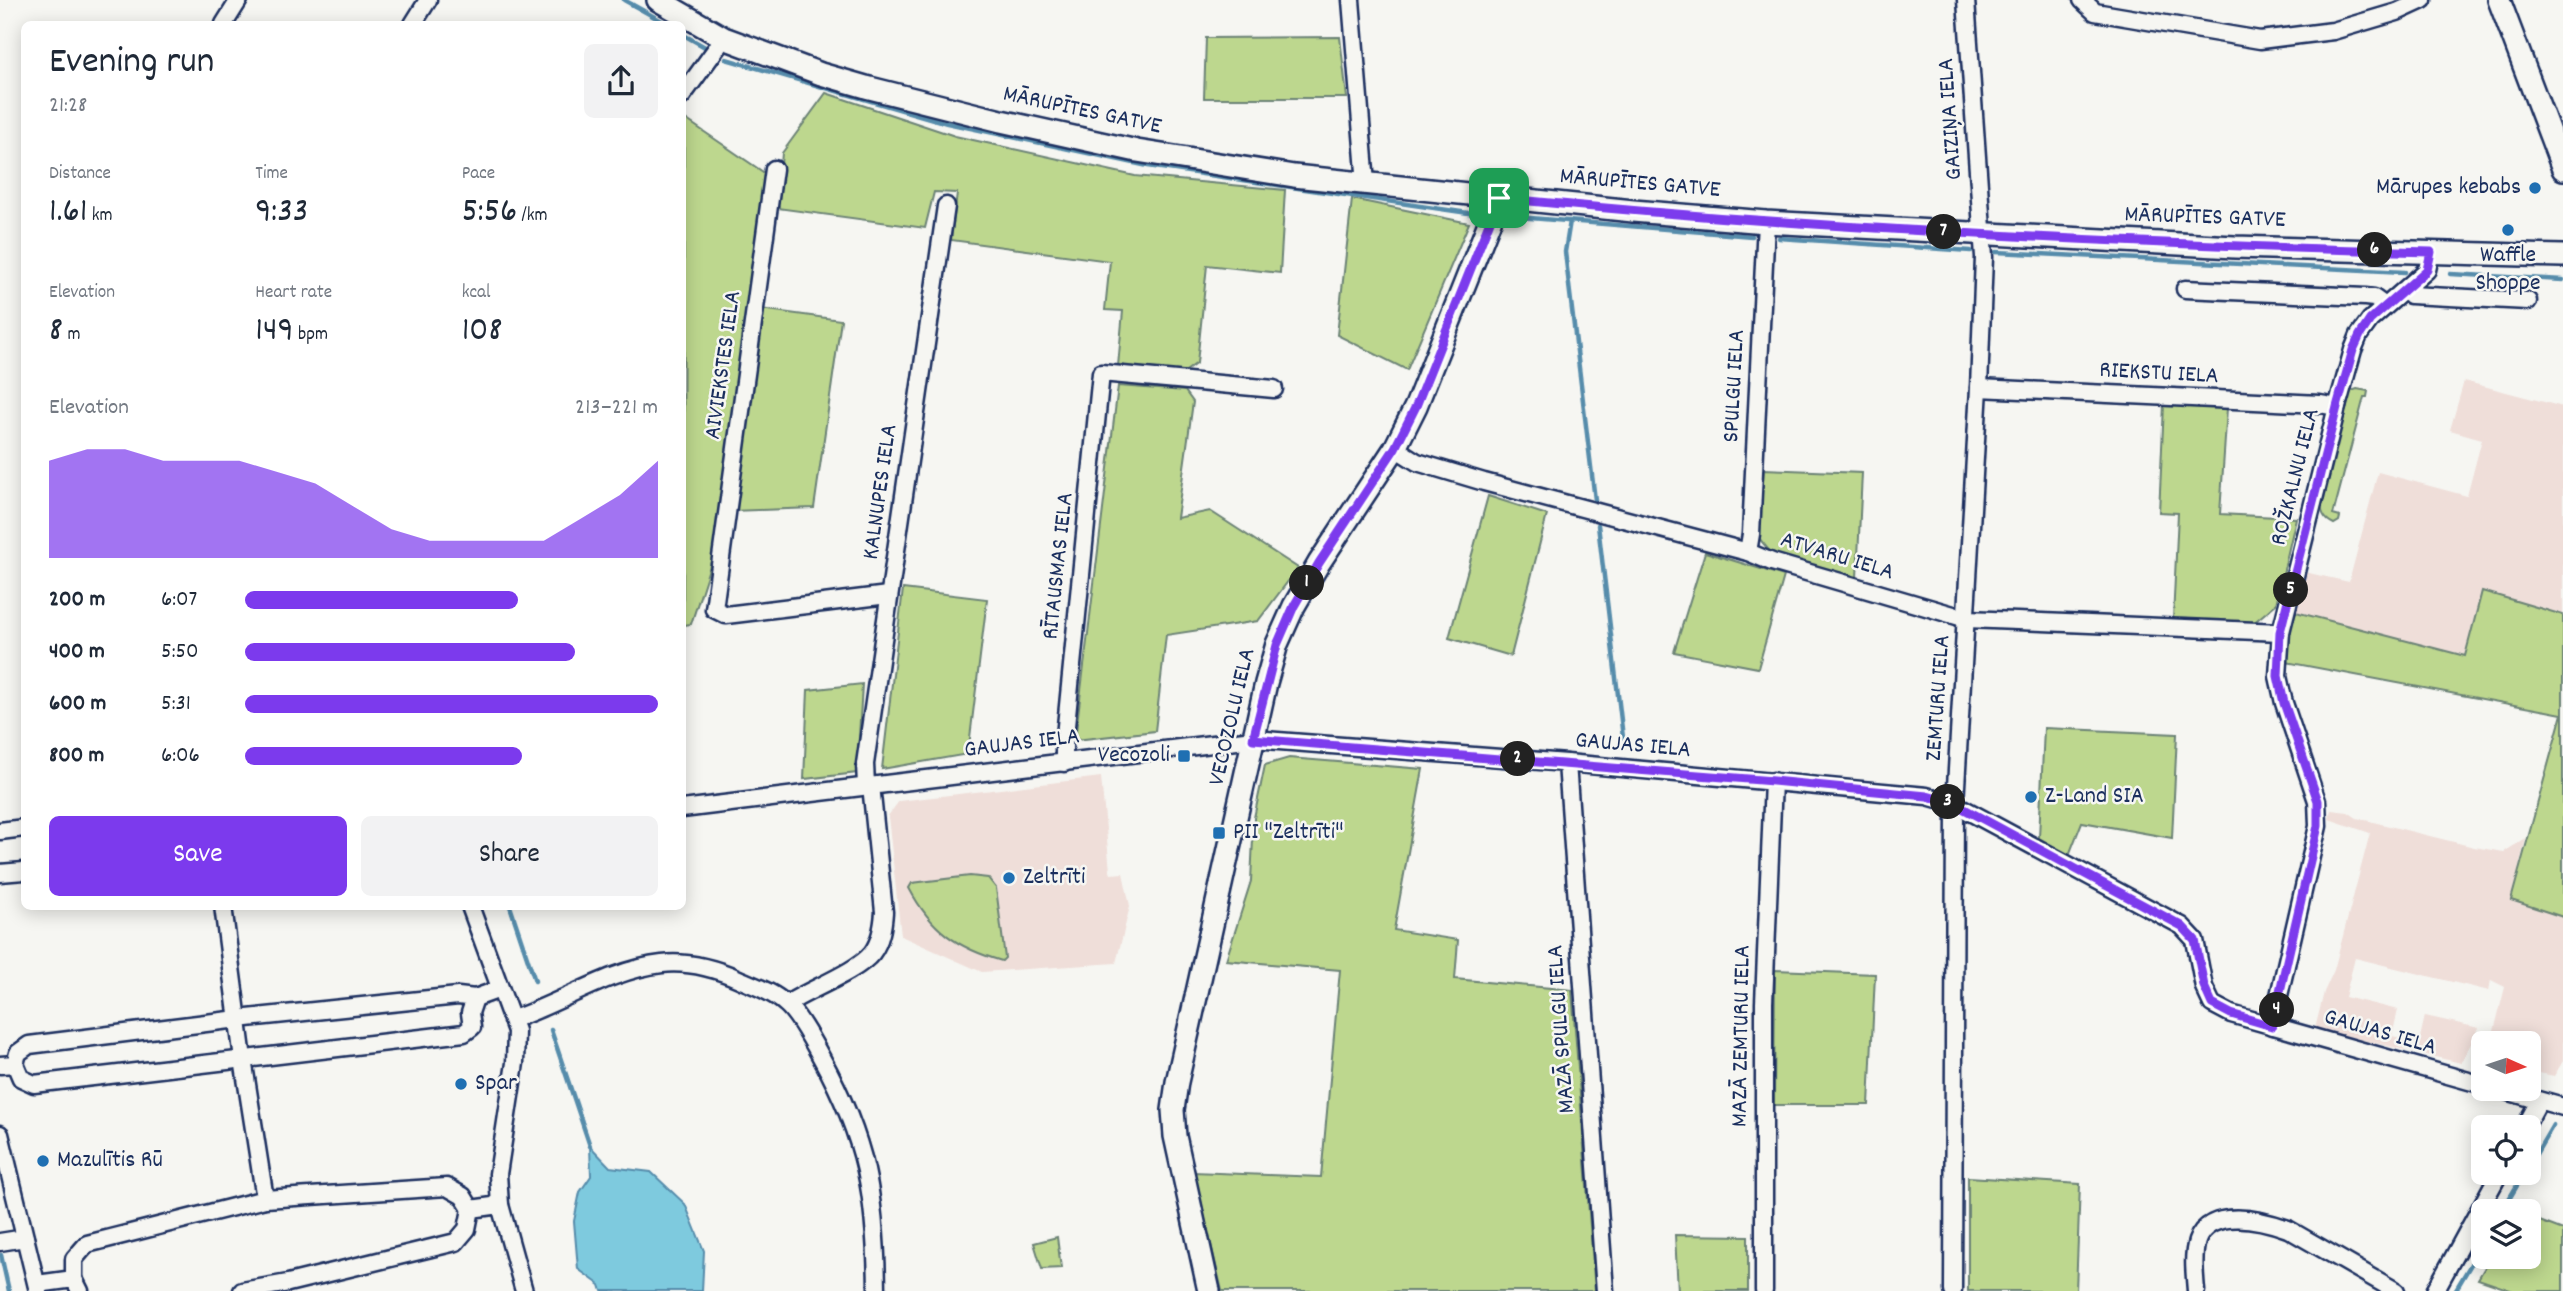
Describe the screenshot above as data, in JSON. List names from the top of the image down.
{
  "streets": {
    "street": [
      "MĀRUPĪTES GATVE",
      "GAIZIŅA IELA",
      "AIVIEKSTES IELA",
      "RIEKSTU IELA",
      "SPULGU IELA",
      "ROŽKALNU IELA",
      "KALNUPES IELA",
      "ATVARU IELA",
      "RĪTAUSMAS IELA",
      "ZEMTURU IELA",
      "VECOZOLU IELA",
      "GAUJAS IELA",
      "MAZĀ SPULGU IELA",
      "MAZĀ ZEMTURU IELA"
    ]
  },
  "crossings": [
    ["MĀRUPĪTES GATVE", "GAIZIŅA IELA"],
    ["MĀRUPĪTES GATVE", "SPULGU IELA"],
    ["MĀRUPĪTES GATVE", "ROŽKALNU IELA"],
    ["MĀRUPĪTES GATVE", "ZEMTURU IELA"],
    ["MĀRUPĪTES GATVE", "VECOZOLU IELA"],
    ["GAIZIŅA IELA", "ZEMTURU IELA"],
    ["AIVIEKSTES IELA", "KALNUPES IELA"],
    ["RIEKSTU IELA", "ROŽKALNU IELA"],
    ["RIEKSTU IELA", "ZEMTURU IELA"],
    ["SPULGU IELA", "ATVARU IELA"],
    ["ROŽKALNU IELA", "ATVARU IELA"],
    ["ROŽKALNU IELA", "GAUJAS IELA"],
    ["KALNUPES IELA", "GAUJAS IELA"],
    ["ATVARU IELA", "ZEMTURU IELA"],
    ["ATVARU IELA", "VECOZOLU IELA"],
    ["RĪTAUSMAS IELA", "GAUJAS IELA"],
    ["ZEMTURU IELA", "GAUJAS IELA"],
    ["VECOZOLU IELA", "GAUJAS IELA"],
    ["GAUJAS IELA", "MAZĀ SPULGU IELA"],
    ["GAUJAS IELA", "MAZĀ ZEMTURU IELA"]
  ],
  "places": {
    "other": [
      "Mārupes kebabs",
      "Waffle Shoppe",
      "Z-Land SIA",
      "Zeltrīti",
      "Spar",
      "Mazulītis Rū"
    ],
    "transit": ["Vecozoli", "PII \"Zeltrīti\""]
  },
  "north": "right",
  "page": {
    "heading": ["Evening run", "21:28"],
    "stats": [
      ["Distance", "1.61 km"],
      ["Time", "9:33"],
      ["Pace", "5:56 /km"],
      ["Elevation", "8 m"],
      ["Heart rate", "149 bpm"],
      ["kcal", "108"]
    ],
    "pins": [
      "7",
      "6",
      "1",
      "5",
      "2",
      "3",
      "4"
    ],
    "chart": ["Elevation", "213–221 m"],
    "list": [
      {
        "name": "200 m",
        "note": "6:07"
      },
      {
        "name": "400 m",
        "note": "5:50"
      },
      {
        "name": "600 m",
        "note": "5:31"
      },
      {
        "name": "800 m",
        "note": "6:06"
      }
    ],
    "buttons": ["Save", "Share"]
  }
}
